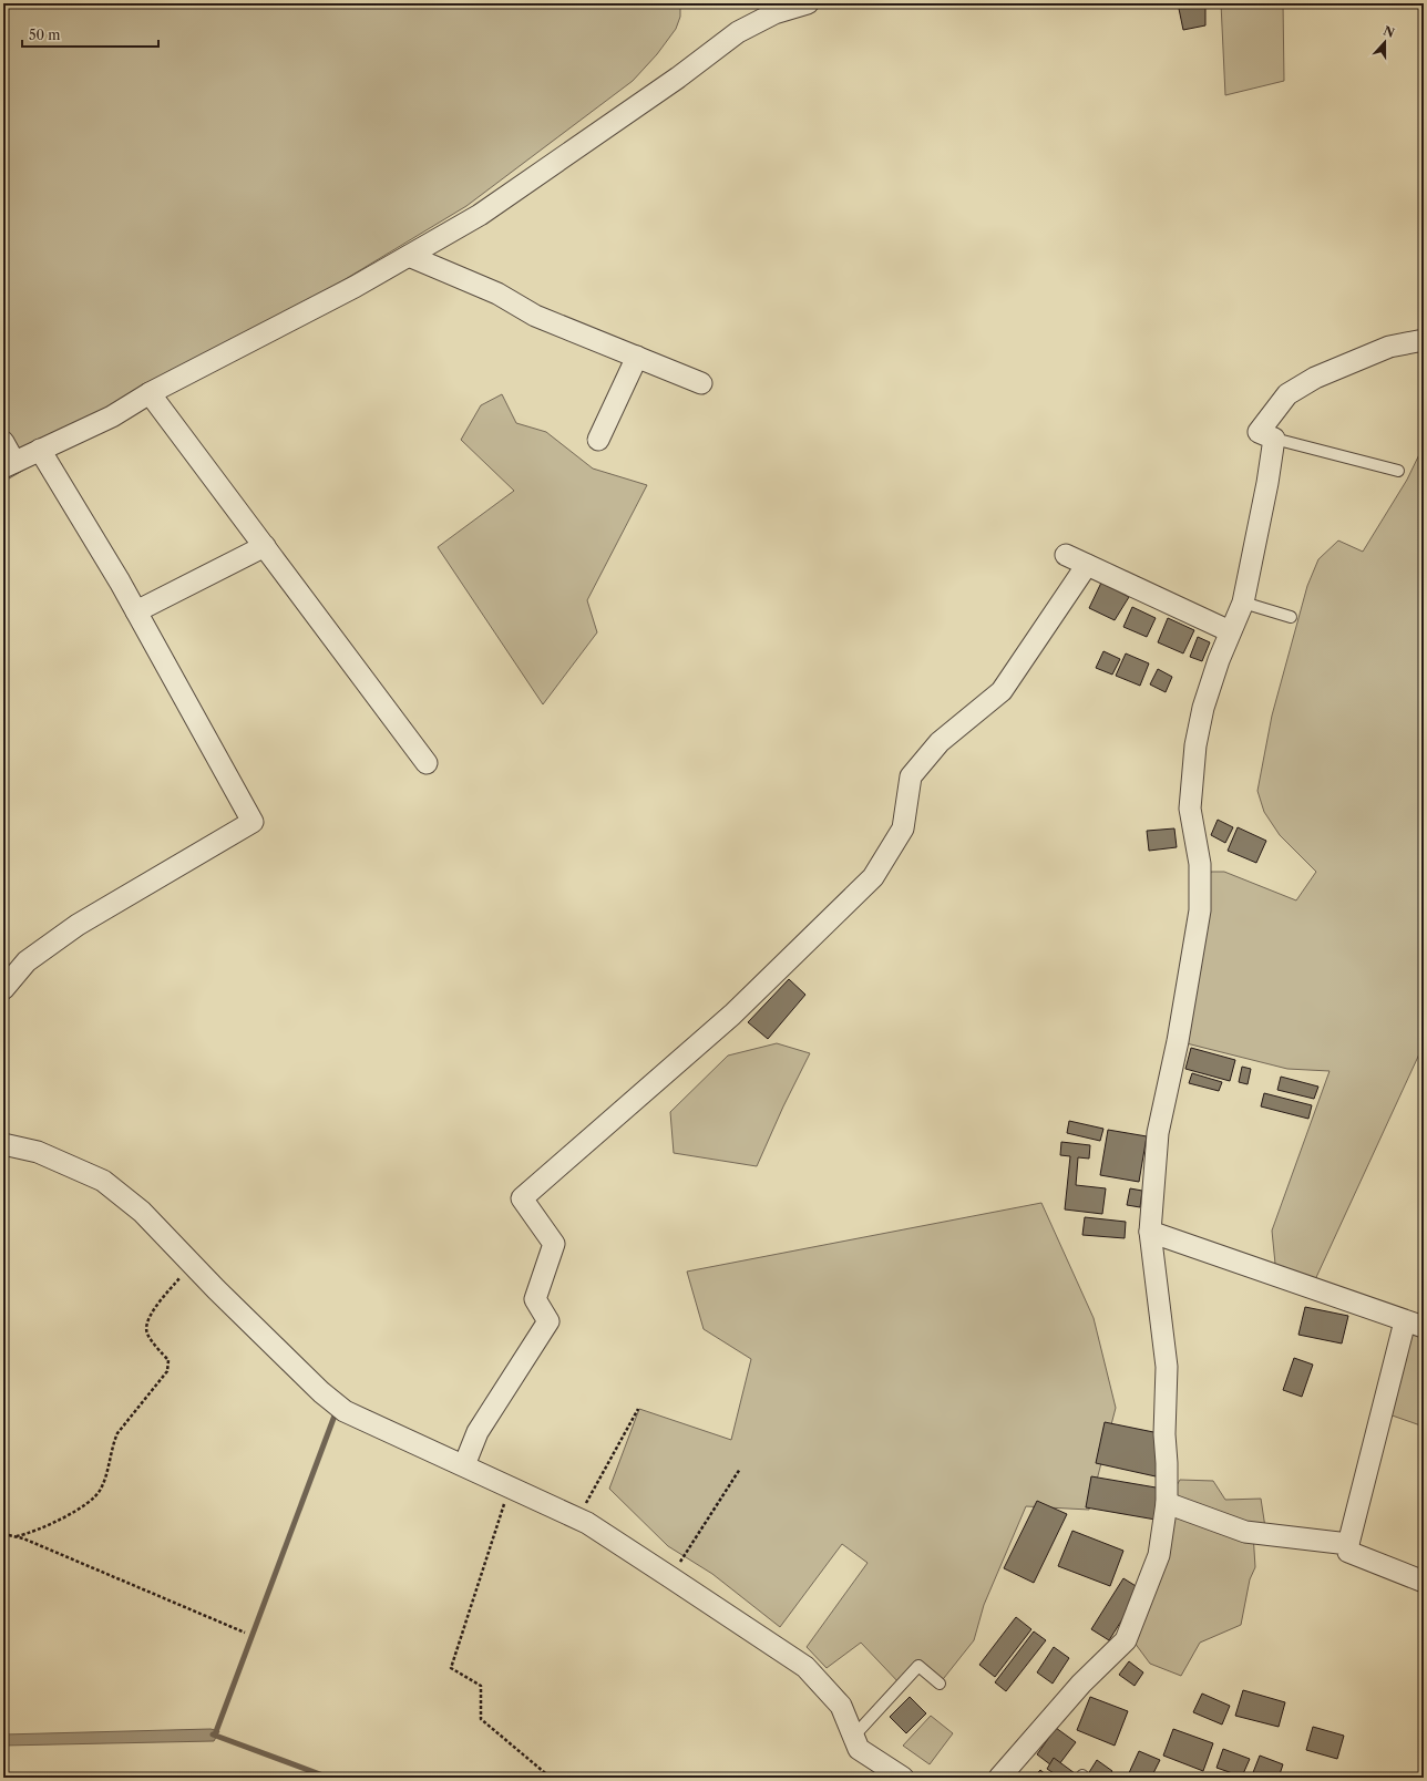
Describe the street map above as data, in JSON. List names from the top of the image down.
{
  "scale_bar": "50 m",
  "north": "top"
}
